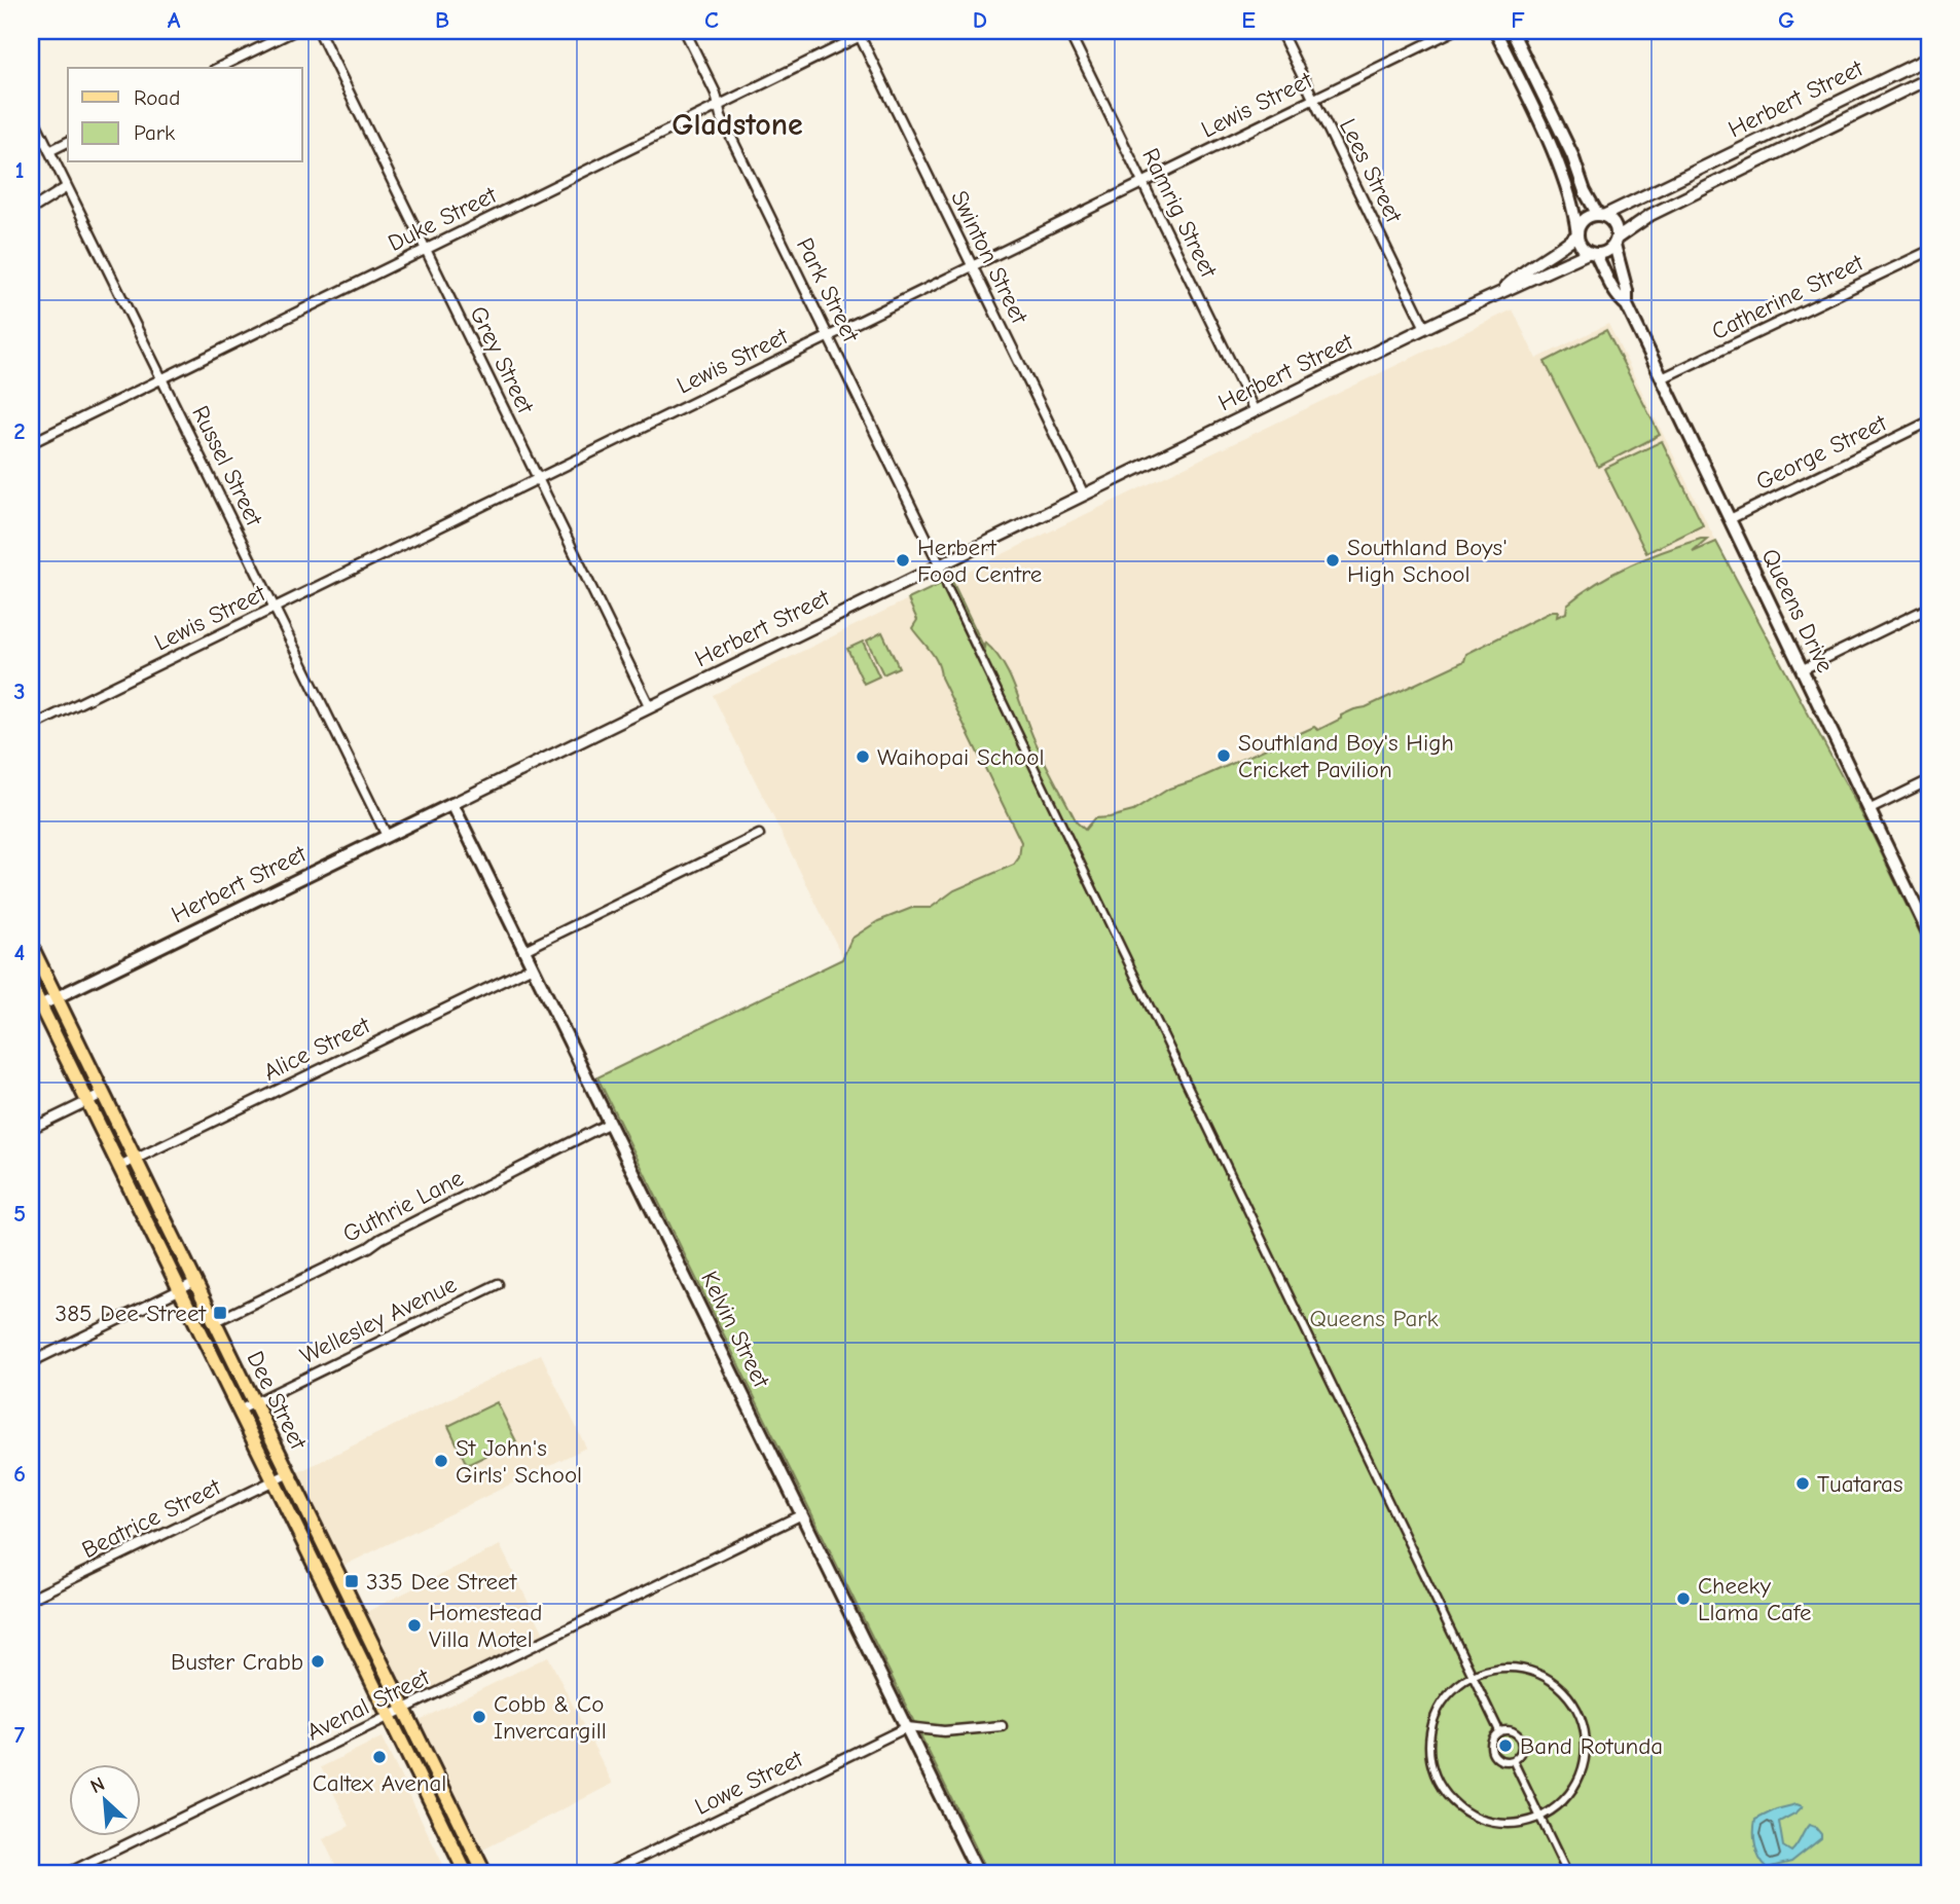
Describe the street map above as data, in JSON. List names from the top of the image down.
{
  "streets": {
    "main road": [
      "Herbert Street",
      "Queens Drive",
      "Kelvin Street",
      "Dee Street"
    ],
    "street": [
      "Lewis Street",
      "Lees Street",
      "Ramrig Street",
      "Duke Street",
      "Swinton Street",
      "Park Street",
      "Catherine Street",
      "Grey Street",
      "George Street",
      "Russel Street",
      "Alice Street",
      "Guthrie Lane",
      "Wellesley Avenue",
      "Beatrice Street",
      "Avenal Street",
      "Lowe Street"
    ]
  },
  "crossings": [
    ["Herbert Street", "Lees Street"],
    ["Herbert Street", "Ramrig Street"],
    ["Herbert Street", "Swinton Street"],
    ["Herbert Street", "Park Street"],
    ["Herbert Street", "Grey Street"],
    ["Herbert Street", "Russel Street"],
    ["Herbert Street", "Queens Drive"],
    ["Herbert Street", "Kelvin Street"],
    ["Herbert Street", "Dee Street"],
    ["Lewis Street", "Lees Street"],
    ["Lewis Street", "Ramrig Street"],
    ["Lewis Street", "Swinton Street"],
    ["Lewis Street", "Park Street"],
    ["Lewis Street", "Grey Street"],
    ["Lewis Street", "Russel Street"],
    ["Duke Street", "Swinton Street"],
    ["Duke Street", "Park Street"],
    ["Duke Street", "Grey Street"],
    ["Duke Street", "Russel Street"],
    ["Catherine Street", "Queens Drive"],
    ["George Street", "Queens Drive"],
    ["Alice Street", "Kelvin Street"],
    ["Alice Street", "Dee Street"],
    ["Guthrie Lane", "Kelvin Street"],
    ["Guthrie Lane", "Dee Street"],
    ["Wellesley Avenue", "Dee Street"],
    ["Kelvin Street", "Avenal Street"],
    ["Kelvin Street", "Lowe Street"],
    ["Dee Street", "Beatrice Street"],
    ["Dee Street", "Avenal Street"]
  ],
  "districts": ["Gladstone"],
  "parks": ["Queens Park"],
  "places": {
    "other": [
      "Herbert Food Centre",
      "Southland Boys' High School",
      "Southland Boy's High Cricket Pavilion",
      "Waihopai School",
      "St John's Girls' School",
      "Tuataras",
      "Cheeky Llama Cafe",
      "Homestead Villa Motel",
      "Buster Crabb",
      "Cobb & Co Invercargill",
      "Band Rotunda",
      "Caltex Avenal"
    ],
    "transit": ["385 Dee Street", "335 Dee Street"]
  },
  "legend": ["Road", "Park"],
  "north": "top left",
  "grid": {
    "columns": [
      "A",
      "B",
      "C",
      "D",
      "E",
      "F",
      "G"
    ],
    "rows": [
      "1",
      "2",
      "3",
      "4",
      "5",
      "6",
      "7"
    ]
  }
}
